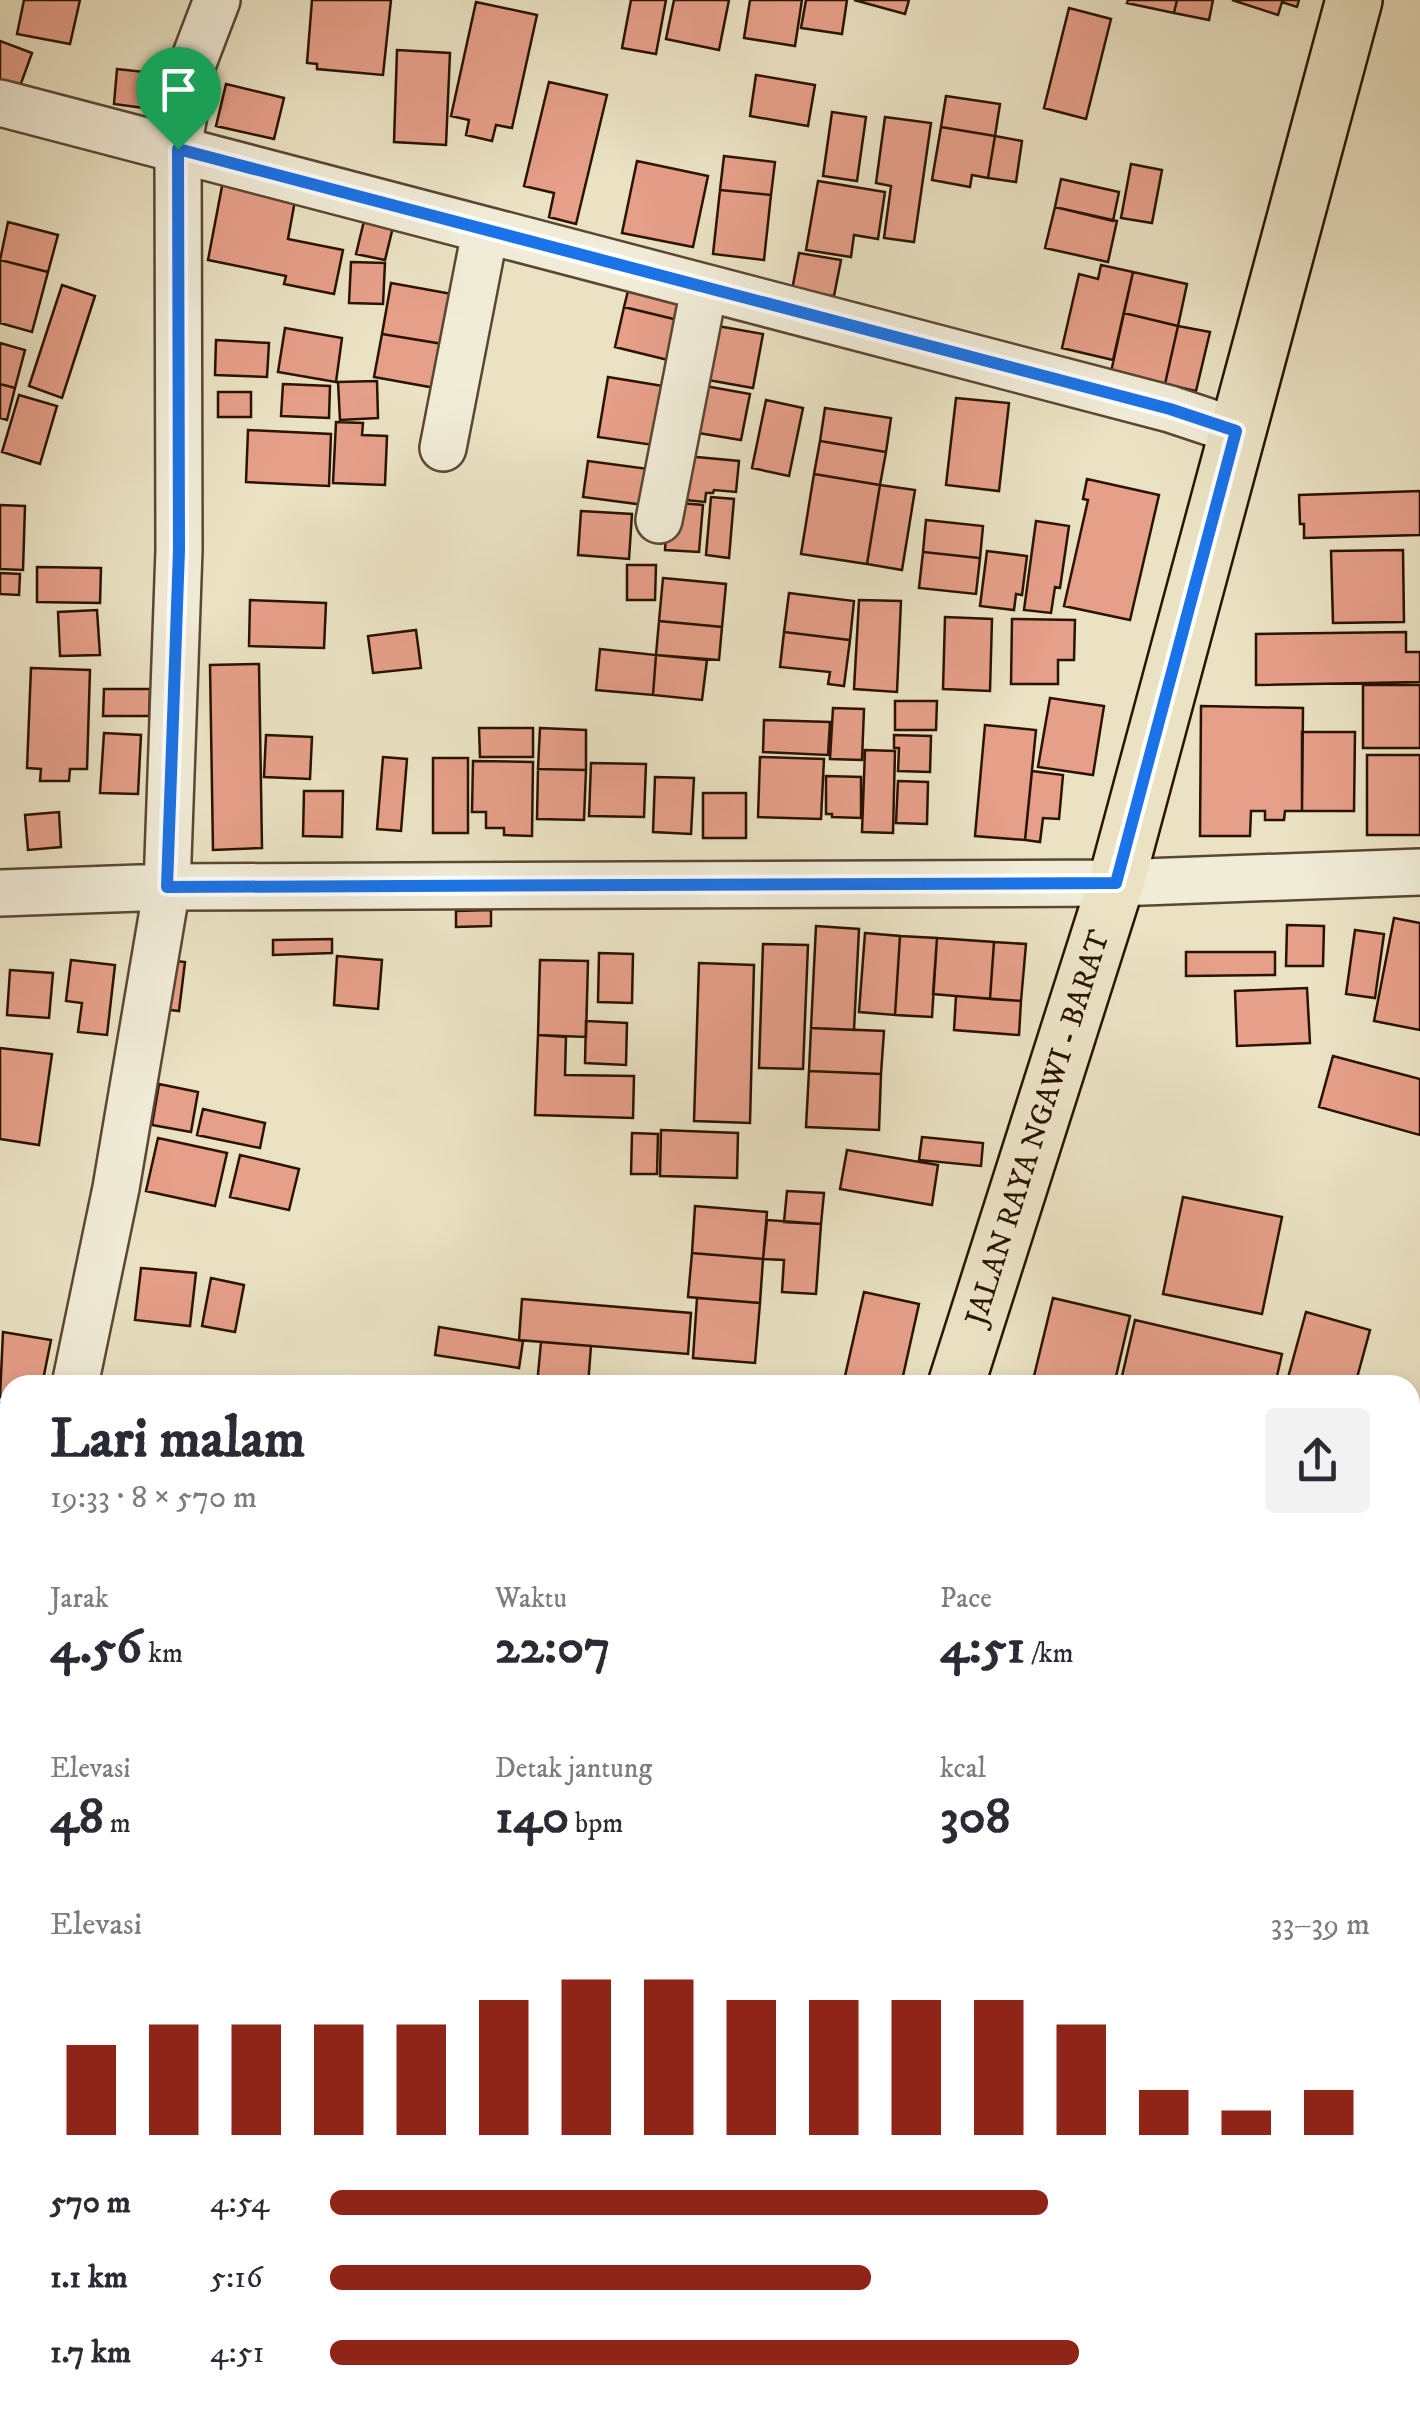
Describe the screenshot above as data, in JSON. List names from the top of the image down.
{
  "streets": {
    "main road": ["JALAN RAYA NGAWI - BARAT"]
  },
  "page": {
    "heading": ["Lari malam", "19:33 · 8 × 570 m"],
    "stats": [
      ["Jarak", "4.56 km"],
      ["Waktu", "22:07"],
      ["Pace", "4:51 /km"],
      ["Elevasi", "48 m"],
      ["Detak jantung", "140 bpm"],
      ["kcal", "308"]
    ],
    "chart": ["Elevasi", "33–39 m"],
    "list": [
      {
        "name": "570 m",
        "note": "4:54"
      },
      {
        "name": "1.1 km",
        "note": "5:16"
      },
      {
        "name": "1.7 km",
        "note": "4:51"
      }
    ]
  }
}
